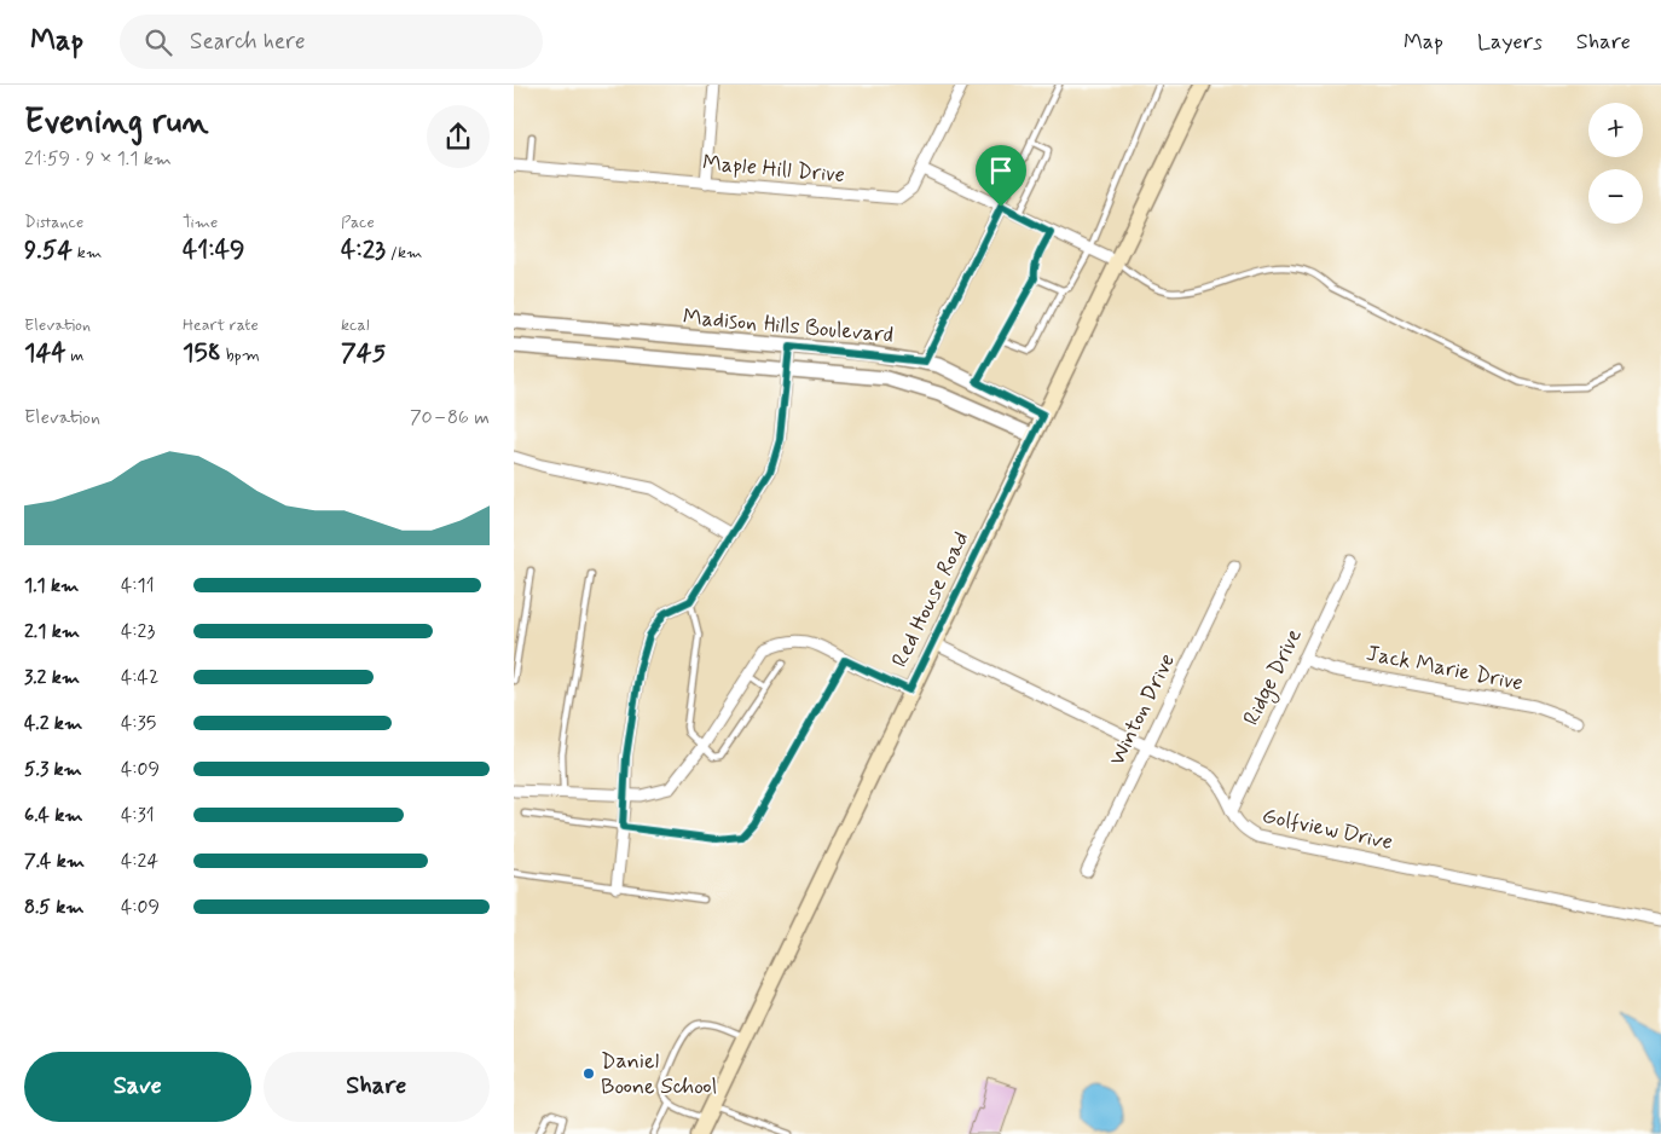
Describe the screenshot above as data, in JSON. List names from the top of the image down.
{
  "streets": {
    "main road": ["Red House Road"],
    "street": [
      "Maple Hill Drive",
      "Madison Hills Boulevard",
      "Jack Marie Drive",
      "Ridge Drive",
      "Winton Drive",
      "Golfview Drive"
    ]
  },
  "crossings": [
    ["Madison Hills Boulevard", "Red House Road"],
    ["Red House Road", "Golfview Drive"],
    ["Jack Marie Drive", "Ridge Drive"],
    ["Ridge Drive", "Golfview Drive"],
    ["Winton Drive", "Golfview Drive"]
  ],
  "places": ["Daniel Boone School"],
  "page": {
    "header": "Map",
    "search": "Search here",
    "nav": ["Map", "Layers", "Share"],
    "heading": ["Evening run", "21:59 · 9 × 1.1 km"],
    "map_buttons": ["+", "−"],
    "stats": [
      ["Distance", "9.54 km"],
      ["Time", "41:49"],
      ["Pace", "4:23 /km"],
      ["Elevation", "144 m"],
      ["Heart rate", "158 bpm"],
      ["kcal", "745"]
    ],
    "chart": ["Elevation", "70–86 m"],
    "list": [
      {
        "name": "1.1 km",
        "note": "4:11"
      },
      {
        "name": "2.1 km",
        "note": "4:23"
      },
      {
        "name": "3.2 km",
        "note": "4:42"
      },
      {
        "name": "4.2 km",
        "note": "4:35"
      },
      {
        "name": "5.3 km",
        "note": "4:09"
      },
      {
        "name": "6.4 km",
        "note": "4:31"
      },
      {
        "name": "7.4 km",
        "note": "4:24"
      },
      {
        "name": "8.5 km",
        "note": "4:09"
      }
    ],
    "buttons": ["Save", "Share"]
  }
}
